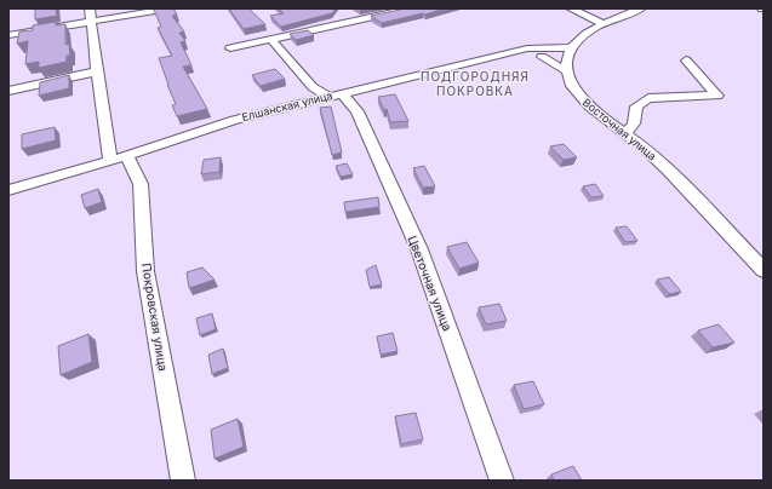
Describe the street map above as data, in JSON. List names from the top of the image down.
{
  "streets": {
    "street": [
      "Елшанская улица",
      "Восточная улица",
      "Цветочная улица",
      "Покровская улица"
    ]
  },
  "crossings": [
    ["Елшанская улица", "Цветочная улица"],
    ["Елшанская улица", "Покровская улица"]
  ],
  "districts": ["ПОДГОРОДНЯЯ ПОКРОВКА"]
}
